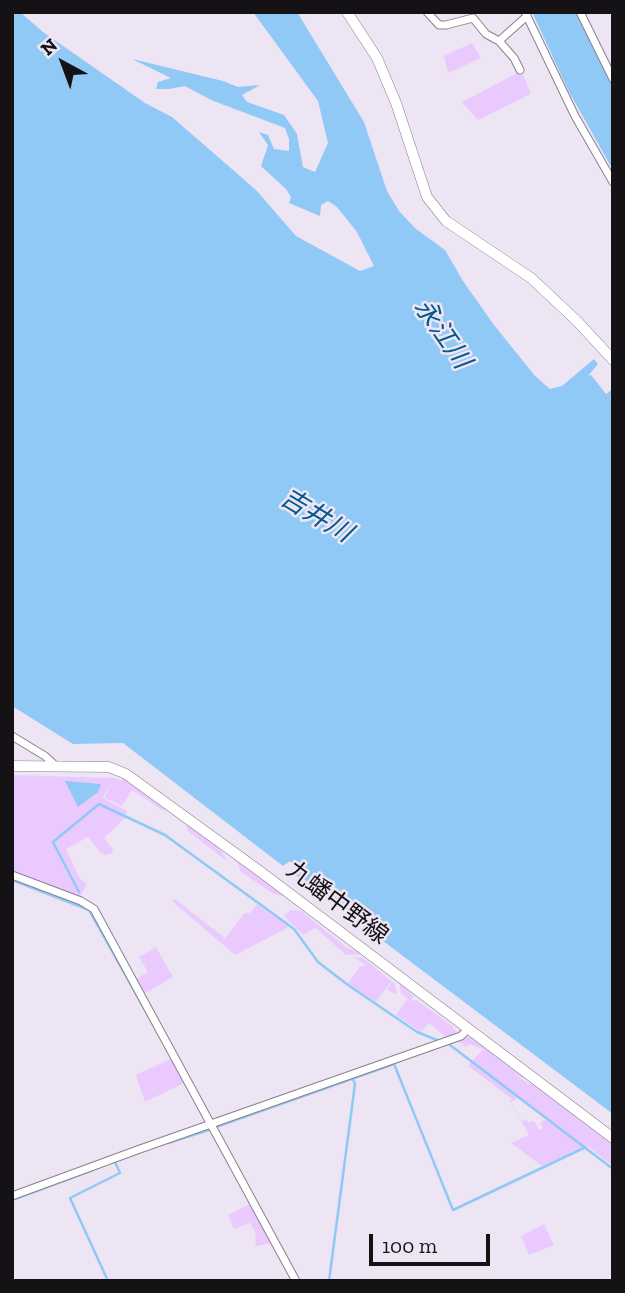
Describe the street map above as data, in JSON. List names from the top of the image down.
{
  "streets": {
    "main road": ["九蟠中野線"]
  },
  "water": ["永江川", "吉井川"],
  "scale_bar": "100 m",
  "north": "top left"
}
